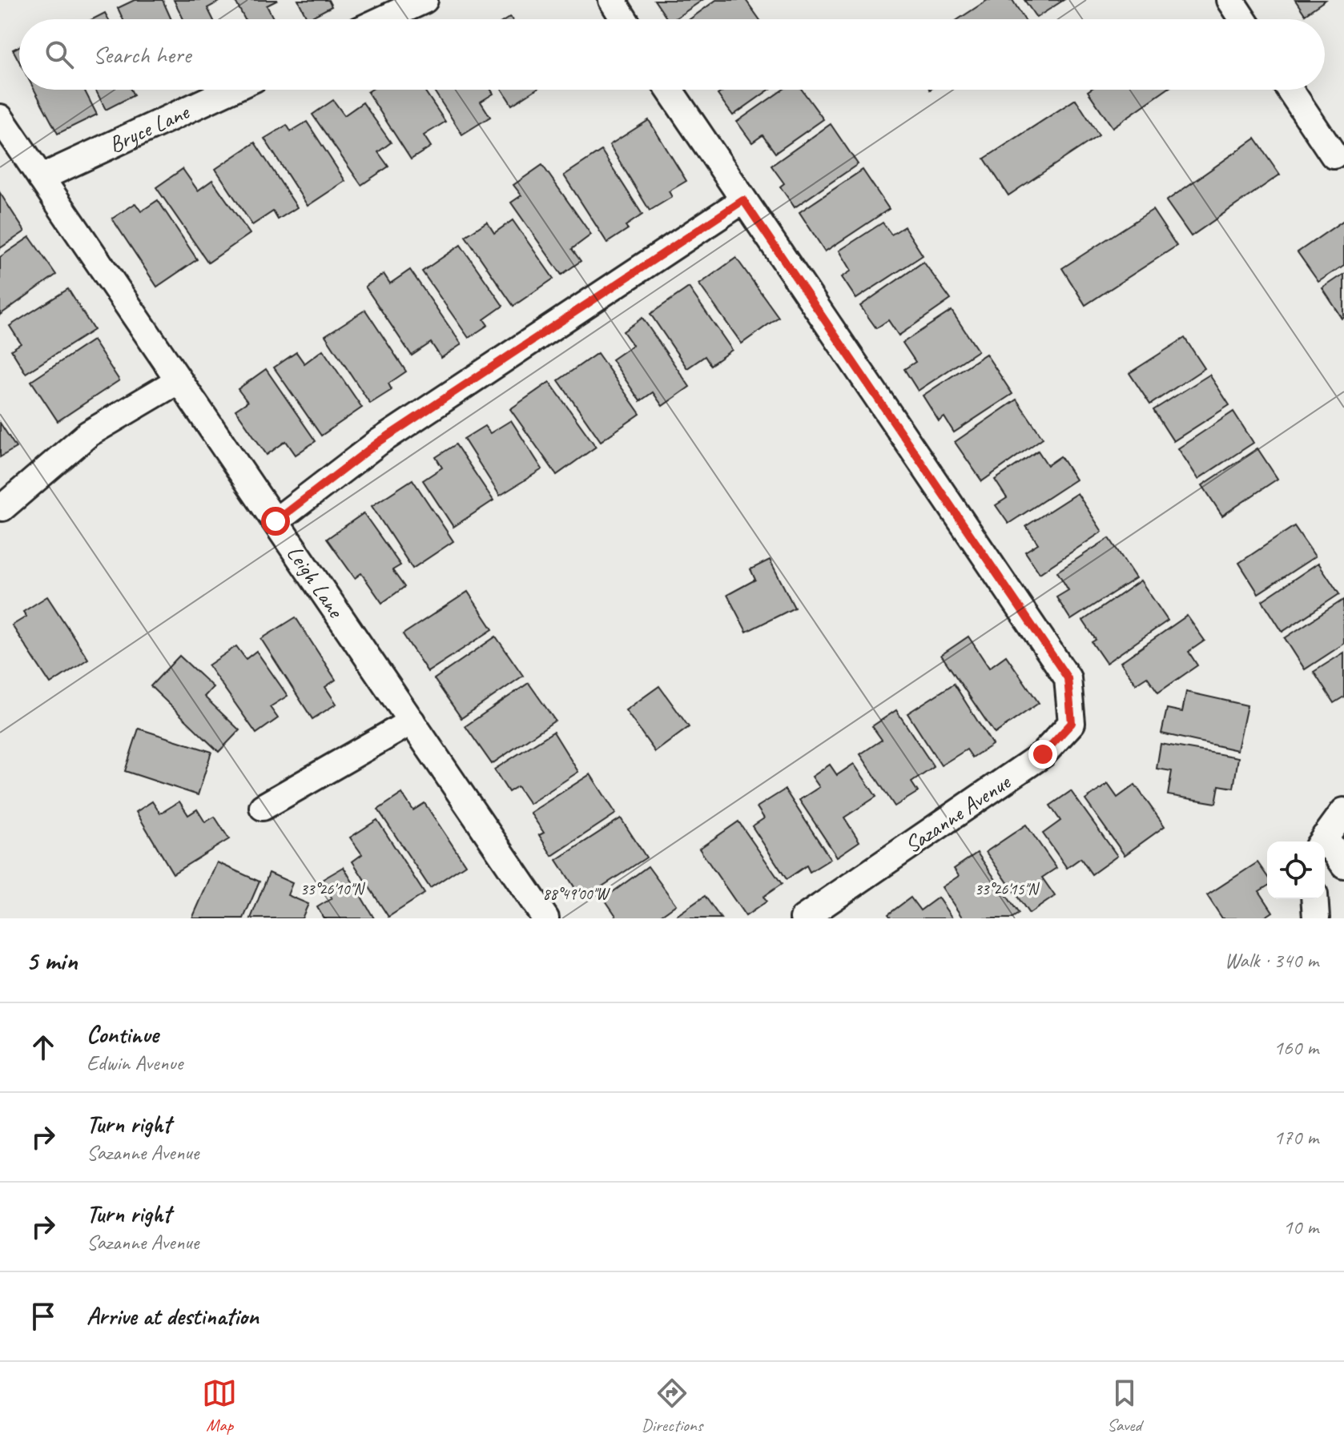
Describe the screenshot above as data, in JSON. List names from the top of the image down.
{
  "streets": {
    "street": ["Bryce Lane", "Leigh Lane", "Sazanne Avenue"]
  },
  "crossings": [
    ["Bryce Lane", "Leigh Lane"]
  ],
  "page": {
    "search": "Search here",
    "heading": ["5 min", "Walk · 340 m"],
    "list": [
      ["Continue", "Edwin Avenue", "160 m"],
      ["Turn right", "Sazanne Avenue", "170 m"],
      ["Turn right", "Sazanne Avenue", "10 m"],
      "Arrive at destination"
    ],
    "nav": ["Map", "Directions", "Saved"]
  },
  "coordinates": ["33°26'10\"N", "33°26'15\"N", "88°49'00\"W"]
}
